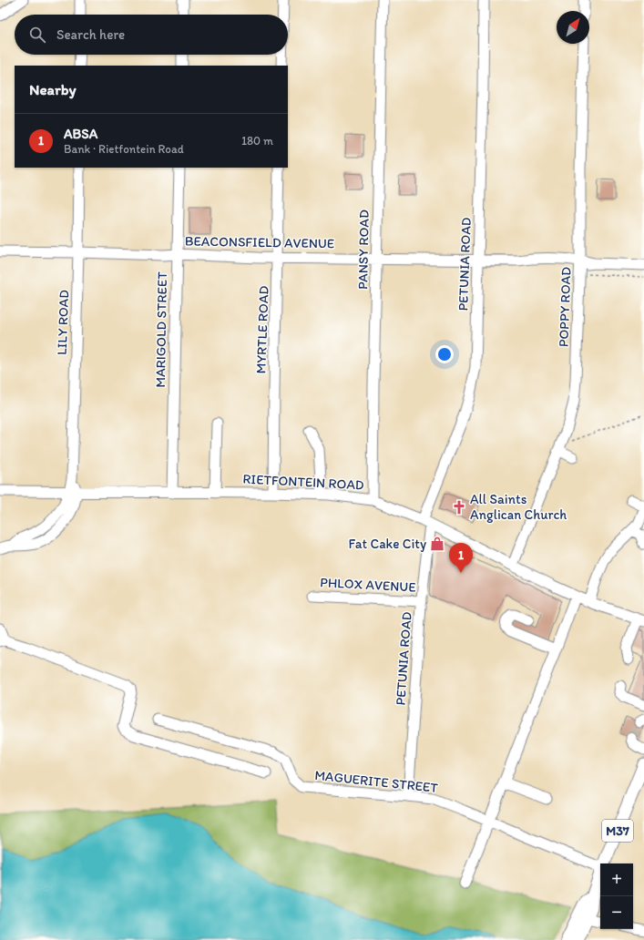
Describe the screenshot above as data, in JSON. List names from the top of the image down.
{
  "streets": {
    "main road": ["M37"],
    "street": [
      "BEACONSFIELD AVENUE",
      "PANSY ROAD",
      "PETUNIA ROAD",
      "POPPY ROAD",
      "LILY ROAD",
      "MARIGOLD STREET",
      "MYRTLE ROAD",
      "RIETFONTEIN ROAD",
      "PHLOX AVENUE",
      "MAGUERITE STREET"
    ]
  },
  "crossings": [
    ["BEACONSFIELD AVENUE", "PANSY ROAD"],
    ["BEACONSFIELD AVENUE", "PETUNIA ROAD"],
    ["BEACONSFIELD AVENUE", "POPPY ROAD"],
    ["BEACONSFIELD AVENUE", "LILY ROAD"],
    ["BEACONSFIELD AVENUE", "MARIGOLD STREET"],
    ["BEACONSFIELD AVENUE", "MYRTLE ROAD"],
    ["PANSY ROAD", "RIETFONTEIN ROAD"],
    ["PETUNIA ROAD", "RIETFONTEIN ROAD"],
    ["PETUNIA ROAD", "PHLOX AVENUE"],
    ["PETUNIA ROAD", "MAGUERITE STREET"],
    ["POPPY ROAD", "RIETFONTEIN ROAD"],
    ["LILY ROAD", "RIETFONTEIN ROAD"],
    ["MARIGOLD STREET", "RIETFONTEIN ROAD"],
    ["MYRTLE ROAD", "RIETFONTEIN ROAD"]
  ],
  "places": {
    "church": ["All Saints Anglican Church"],
    "shop": ["Fat Cake City"]
  },
  "north": "top right",
  "page": {
    "search": "Search here",
    "heading": "Nearby",
    "list": [
      {
        "mark": "1",
        "name": "ABSA",
        "note": "Bank · Rietfontein Road",
        "value": "180 m"
      }
    ],
    "pins": "1",
    "map_buttons": ["+", "−"]
  }
}
